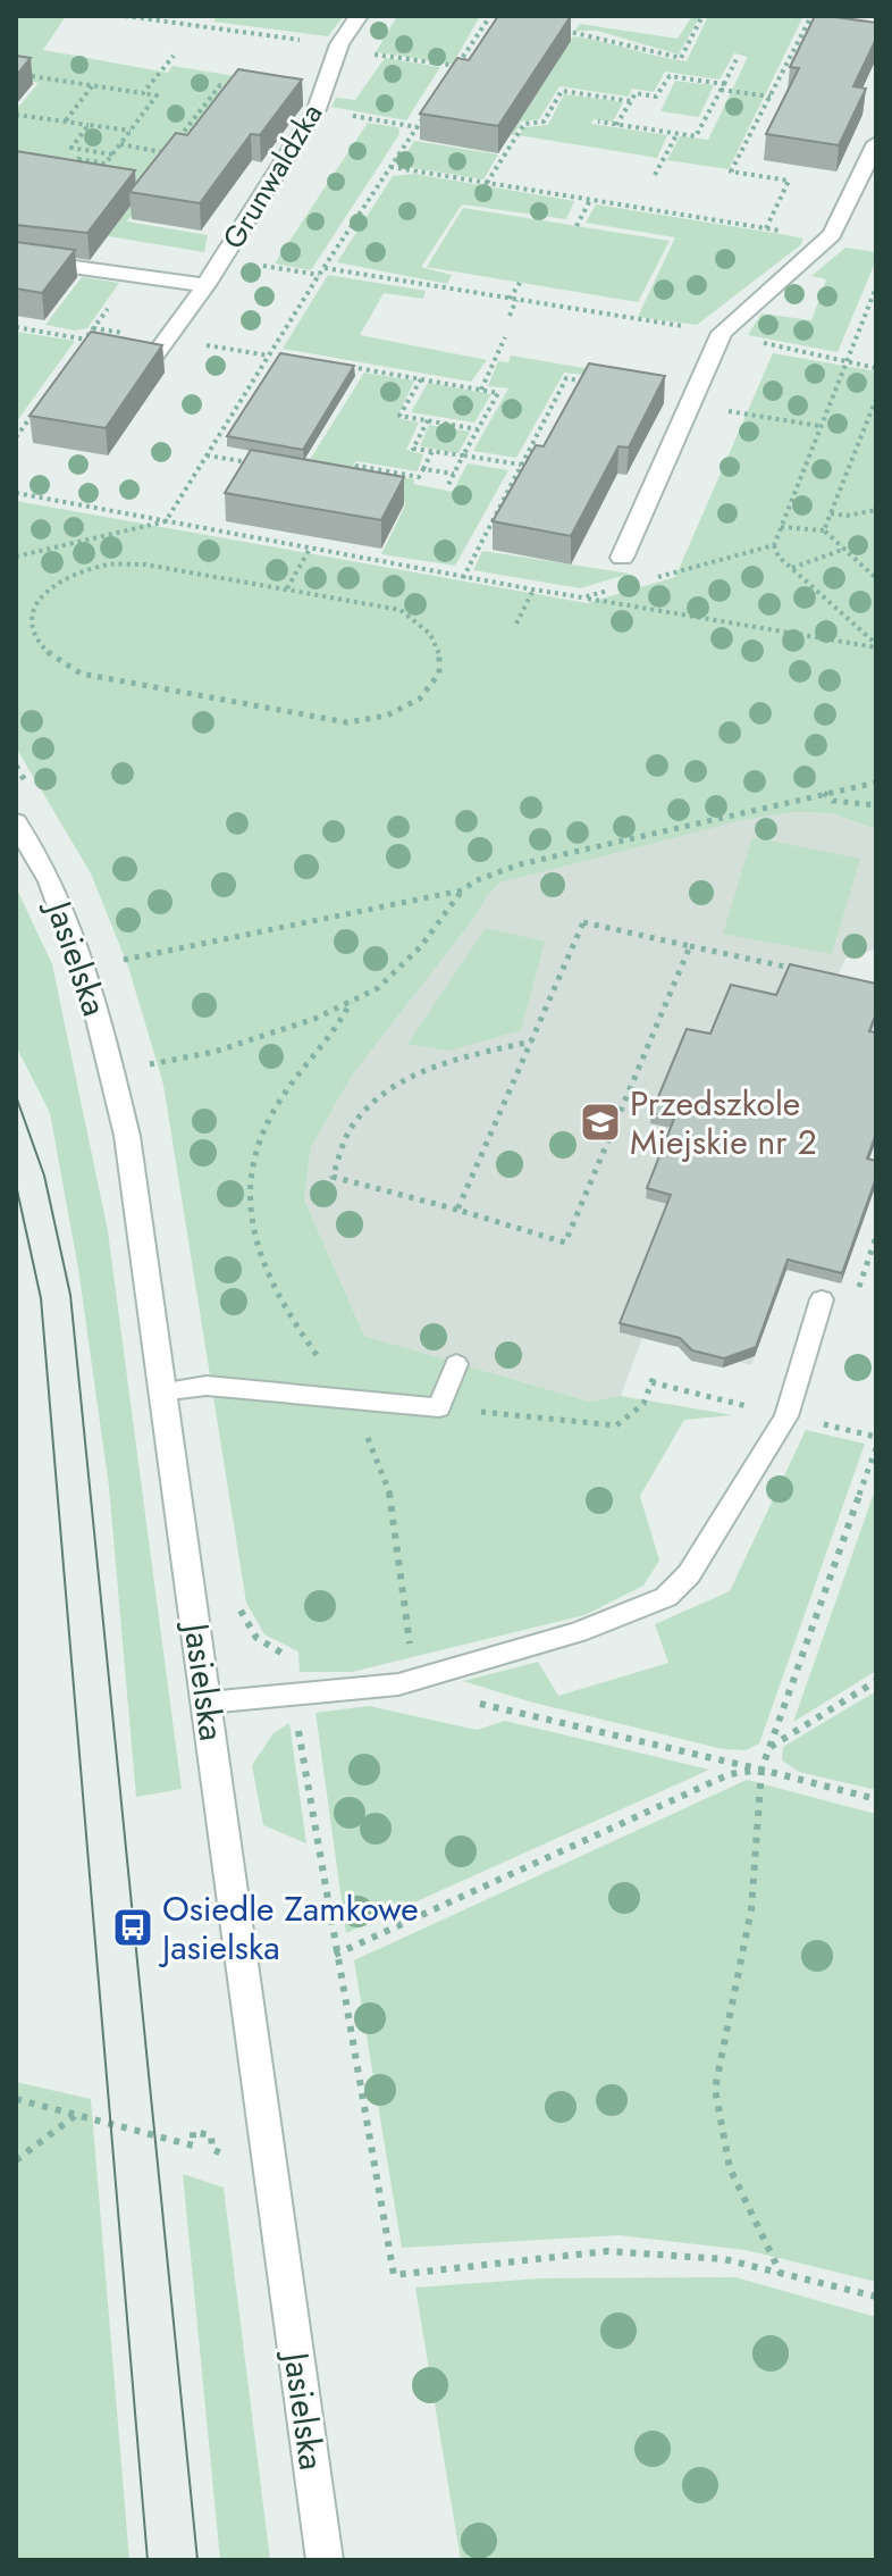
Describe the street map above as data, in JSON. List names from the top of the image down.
{
  "streets": {
    "street": ["Grunwaldzka", "Jasielska"]
  },
  "places": {
    "school or university": ["Przedszkole Miejskie nr 2"],
    "bus stop": ["Osiedle Zamkowe Jasielska"]
  }
}
